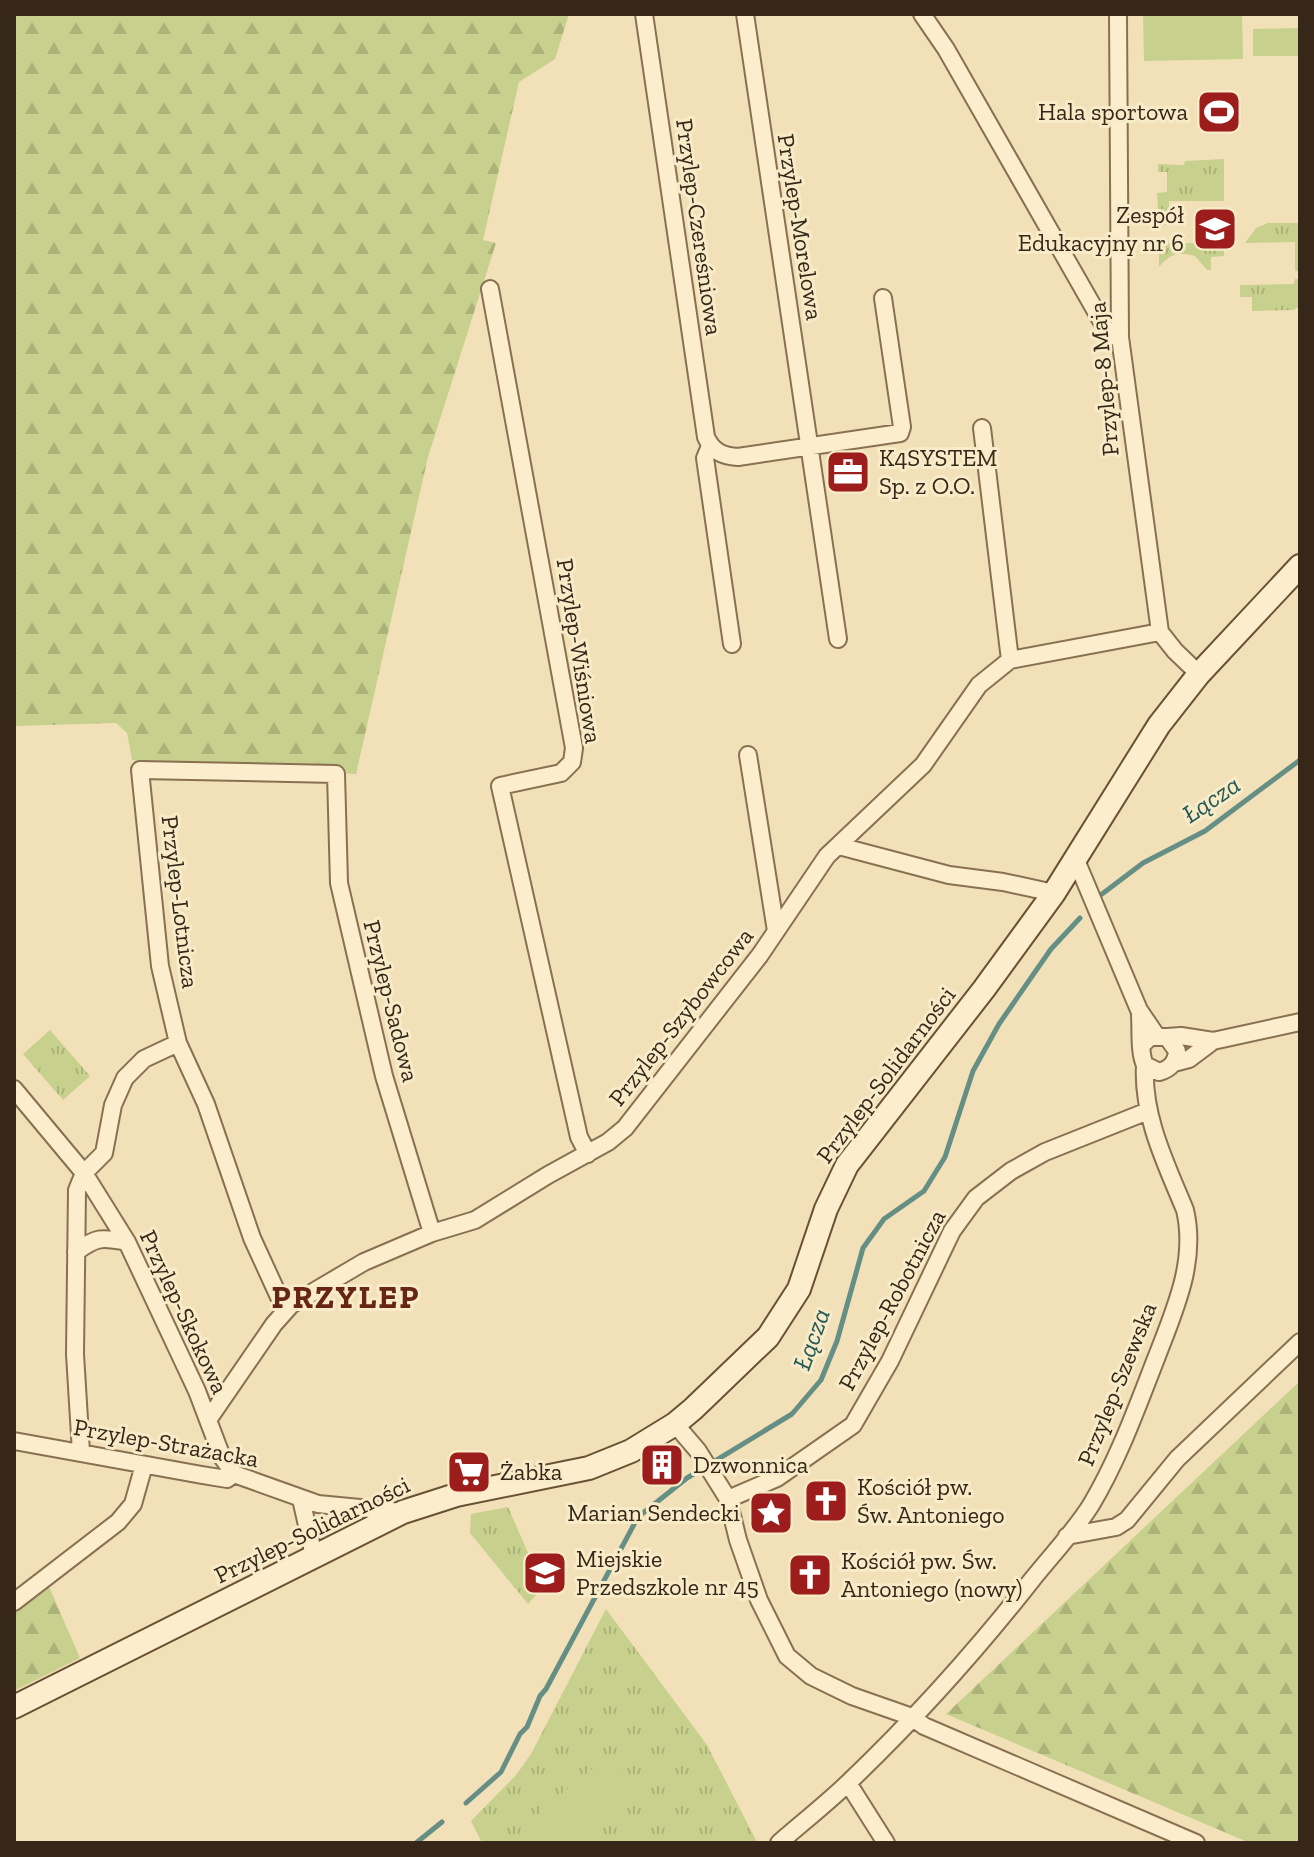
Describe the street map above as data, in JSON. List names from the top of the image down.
{
  "streets": {
    "main road": ["Przylep-Solidarności"],
    "street": [
      "Przylep-Czereśniowa",
      "Przylep-Morelowa",
      "Przylep-8 Maja",
      "Przylep-Wiśniowa",
      "Przylep-Lotnicza",
      "Przylep-Sadowa",
      "Przylep-Szybowcowa",
      "Przylep-Robotnicza",
      "Przylep-Skokowa",
      "Przylep-Szewska",
      "Przylep-Strażacka"
    ]
  },
  "crossings": [
    ["Przylep-Wiśniowa", "Przylep-Szybowcowa"],
    ["Przylep-Lotnicza", "Przylep-Sadowa"],
    ["Przylep-Lotnicza", "Przylep-Szybowcowa"],
    ["Przylep-Sadowa", "Przylep-Szybowcowa"],
    ["Przylep-Szybowcowa", "Przylep-Skokowa"],
    ["Przylep-Solidarności", "Przylep-Strażacka"],
    ["Przylep-Robotnicza", "Przylep-Szewska"],
    ["Przylep-Skokowa", "Przylep-Strażacka"]
  ],
  "districts": ["PRZYLEP"],
  "water": ["Łącza"],
  "places": {
    "sports": ["Hala sportowa"],
    "school or university": ["Zespół Edukacyjny nr 6", "Miejskie Przedszkole nr 45"],
    "office": ["K4SYSTEM Sp. z O.O."],
    "building": ["Dzwonnica"],
    "supermarket": ["Żabka"],
    "church": ["Kościół pw. Św. Antoniego", "Kościół pw. Św. Antoniego (nowy)"],
    "place": ["Marian Sendecki"]
  }
}
